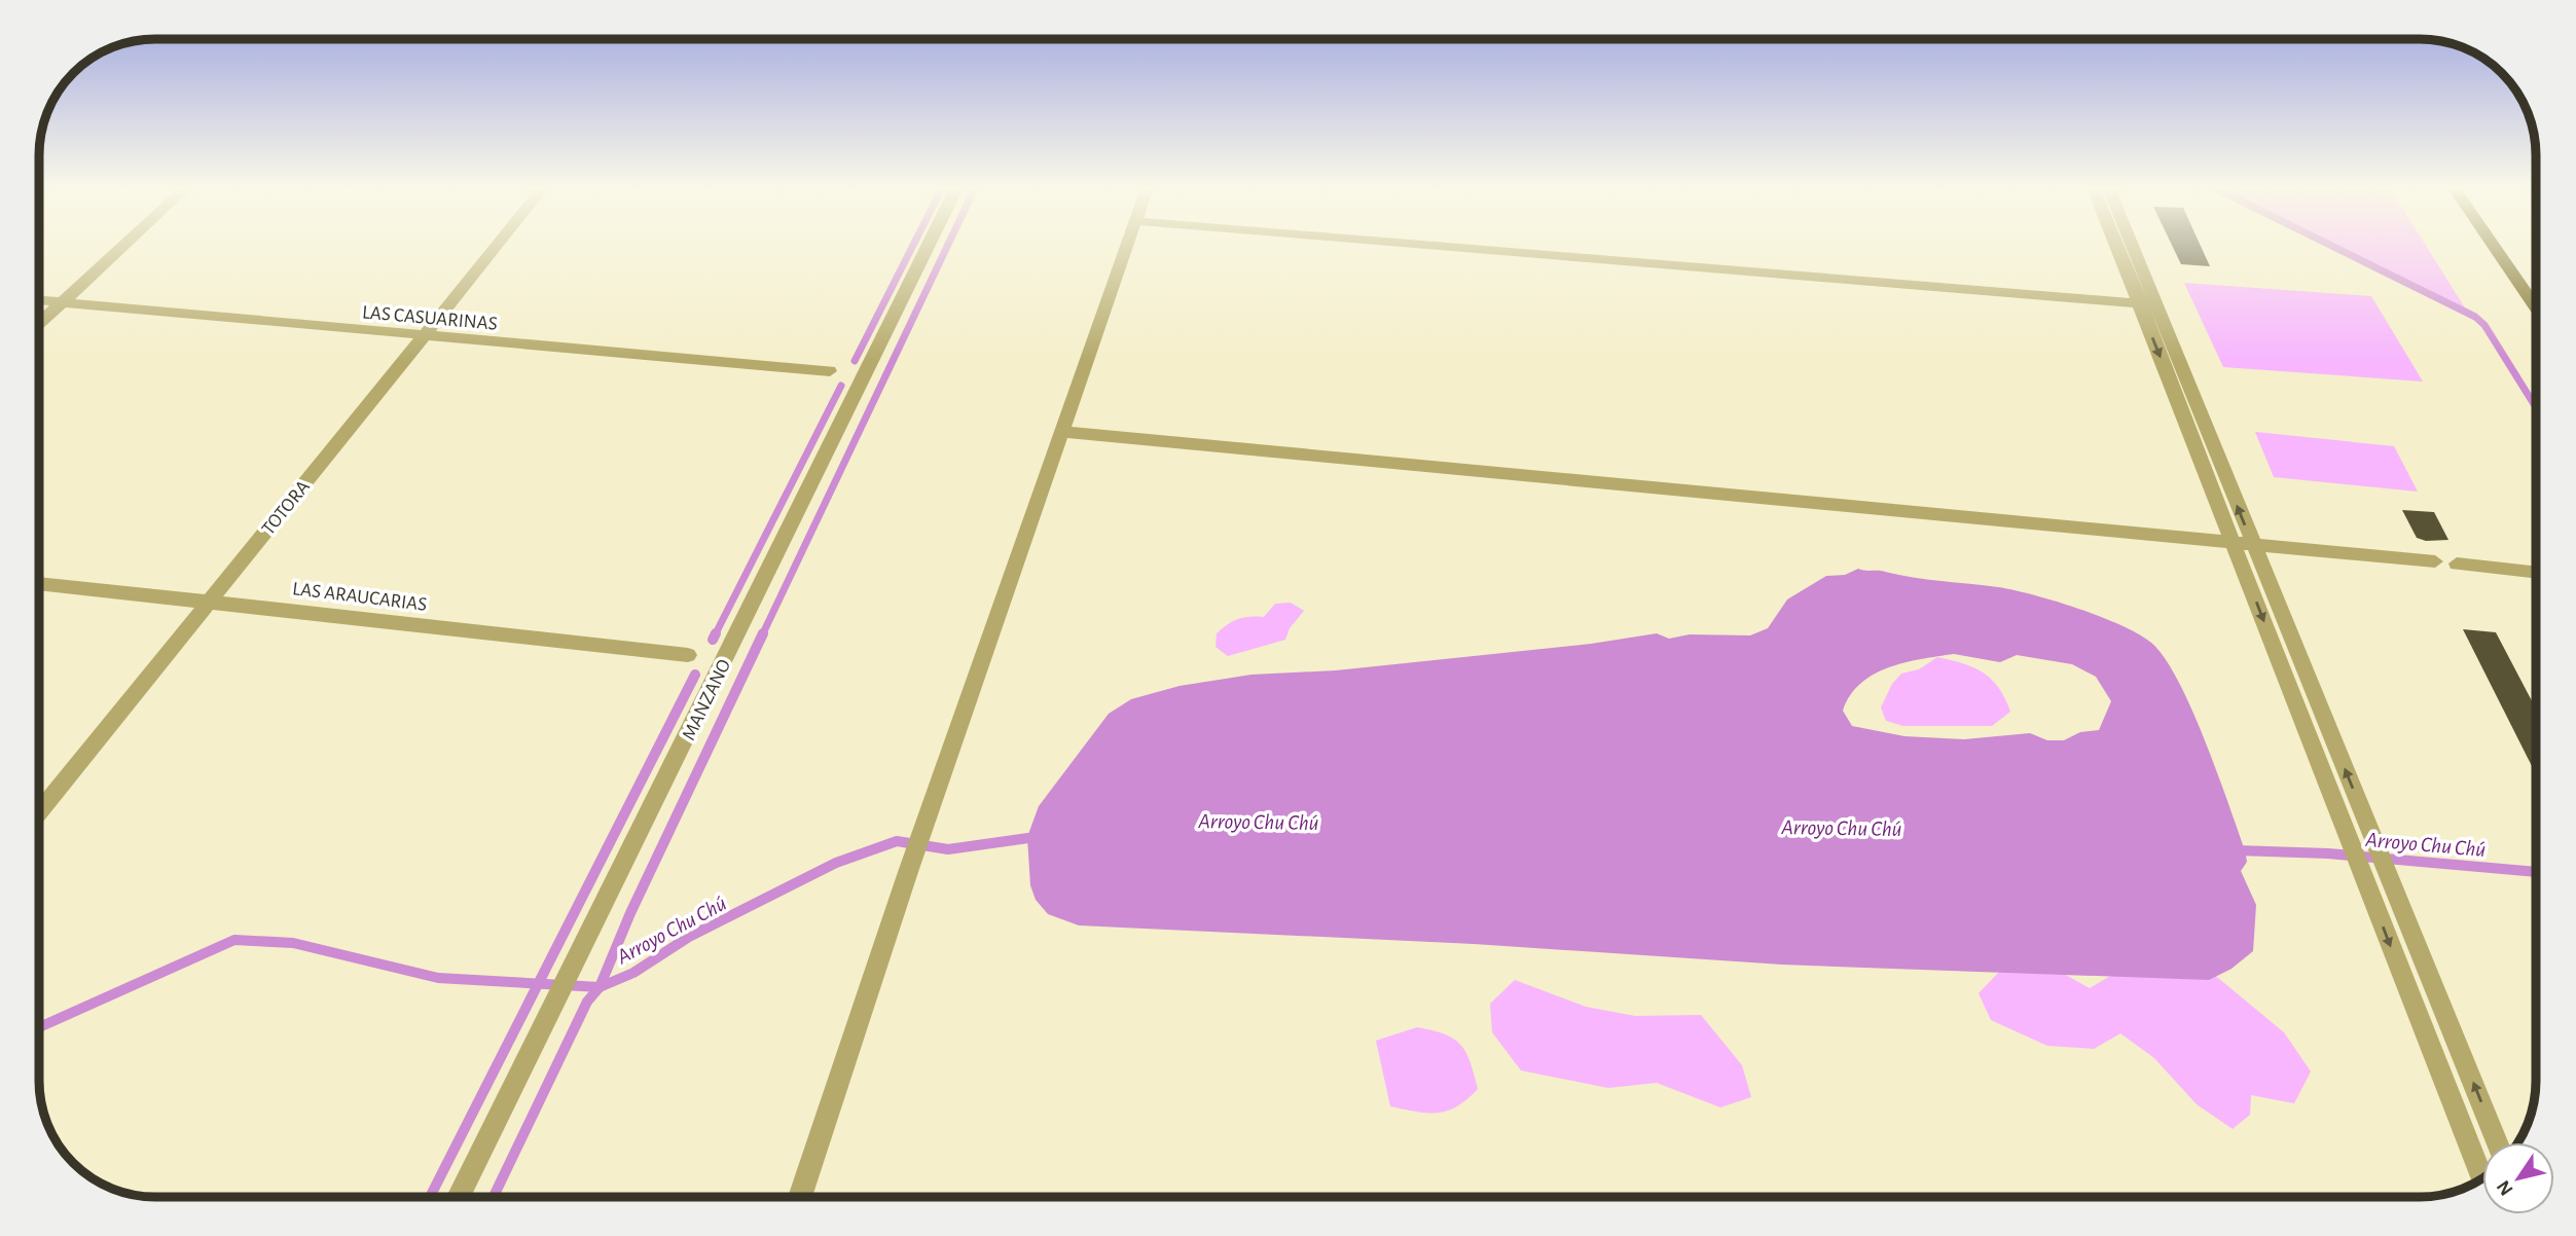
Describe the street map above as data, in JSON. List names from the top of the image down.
{
  "streets": {
    "street": [
      "LAS CASUARINAS",
      "TOTORA",
      "LAS ARAUCARIAS",
      "MANZANO"
    ]
  },
  "crossings": [
    ["LAS CASUARINAS", "TOTORA"],
    ["TOTORA", "LAS ARAUCARIAS"]
  ],
  "water": ["Arroyo Chu Chú"],
  "north": "bottom left"
}
